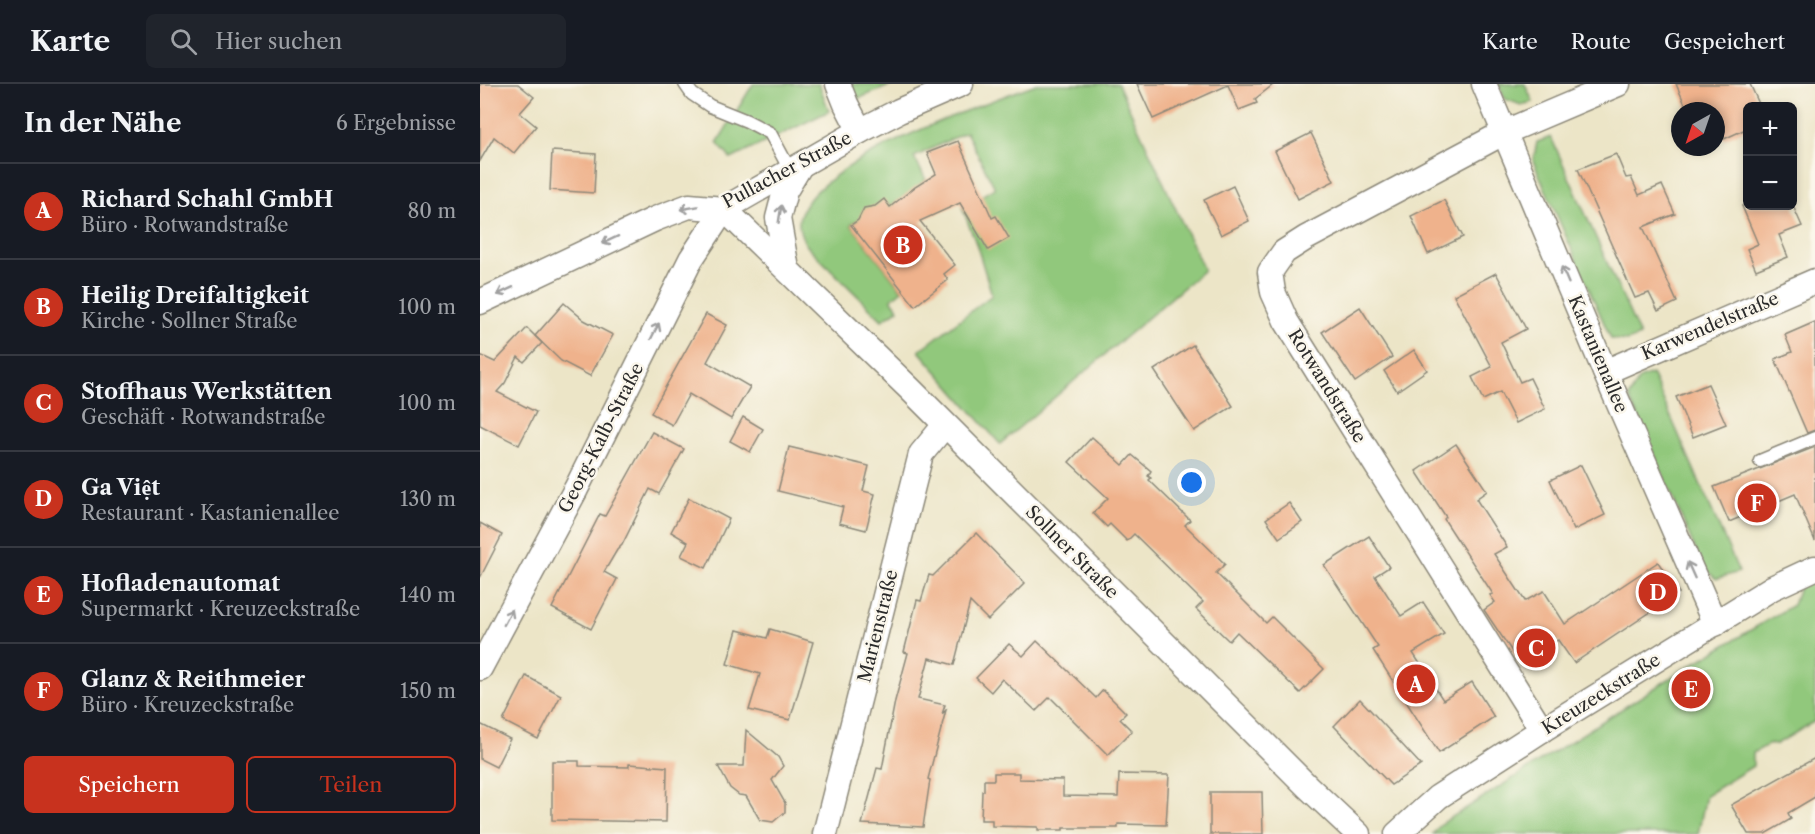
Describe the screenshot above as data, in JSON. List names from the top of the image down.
{
  "streets": {
    "street": [
      "Pullacher Straße",
      "Karwendelstraße",
      "Kastanienallee",
      "Rotwandstraße",
      "Georg-Kalb-Straße",
      "Sollner Straße",
      "Marienstraße",
      "Kreuzeckstraße"
    ]
  },
  "crossings": [
    ["Pullacher Straße", "Georg-Kalb-Straße"],
    ["Pullacher Straße", "Sollner Straße"],
    ["Karwendelstraße", "Kastanienallee"],
    ["Kastanienallee", "Rotwandstraße"],
    ["Kastanienallee", "Kreuzeckstraße"],
    ["Rotwandstraße", "Kreuzeckstraße"],
    ["Georg-Kalb-Straße", "Sollner Straße"],
    ["Sollner Straße", "Marienstraße"]
  ],
  "one_way": ["Pullacher Straße", "Kastanienallee", "Georg-Kalb-Straße"],
  "north": "bottom left",
  "page": {
    "header": "Karte",
    "search": "Hier suchen",
    "nav": ["Karte", "Route", "Gespeichert"],
    "heading": ["In der Nähe", "6 Ergebnisse"],
    "map_buttons": ["+", "−"],
    "list": [
      {
        "mark": "A",
        "name": "Richard Schahl GmbH",
        "note": "Büro · Rotwandstraße",
        "value": "80 m"
      },
      {
        "mark": "B",
        "name": "Heilig Dreifaltigkeit",
        "note": "Kirche · Sollner Straße",
        "value": "100 m"
      },
      {
        "mark": "C",
        "name": "Stoffhaus Werkstätten",
        "note": "Geschäft · Rotwandstraße",
        "value": "100 m"
      },
      {
        "mark": "D",
        "name": "Ga Việt",
        "note": "Restaurant · Kastanienallee",
        "value": "130 m"
      },
      {
        "mark": "E",
        "name": "Hofladenautomat",
        "note": "Supermarkt · Kreuzeckstraße",
        "value": "140 m"
      },
      {
        "mark": "F",
        "name": "Glanz & Reithmeier",
        "note": "Büro · Kreuzeckstraße",
        "value": "150 m"
      }
    ],
    "pins": [
      "B",
      "F",
      "D",
      "C",
      "A",
      "E"
    ],
    "buttons": ["Speichern", "Teilen"]
  }
}
